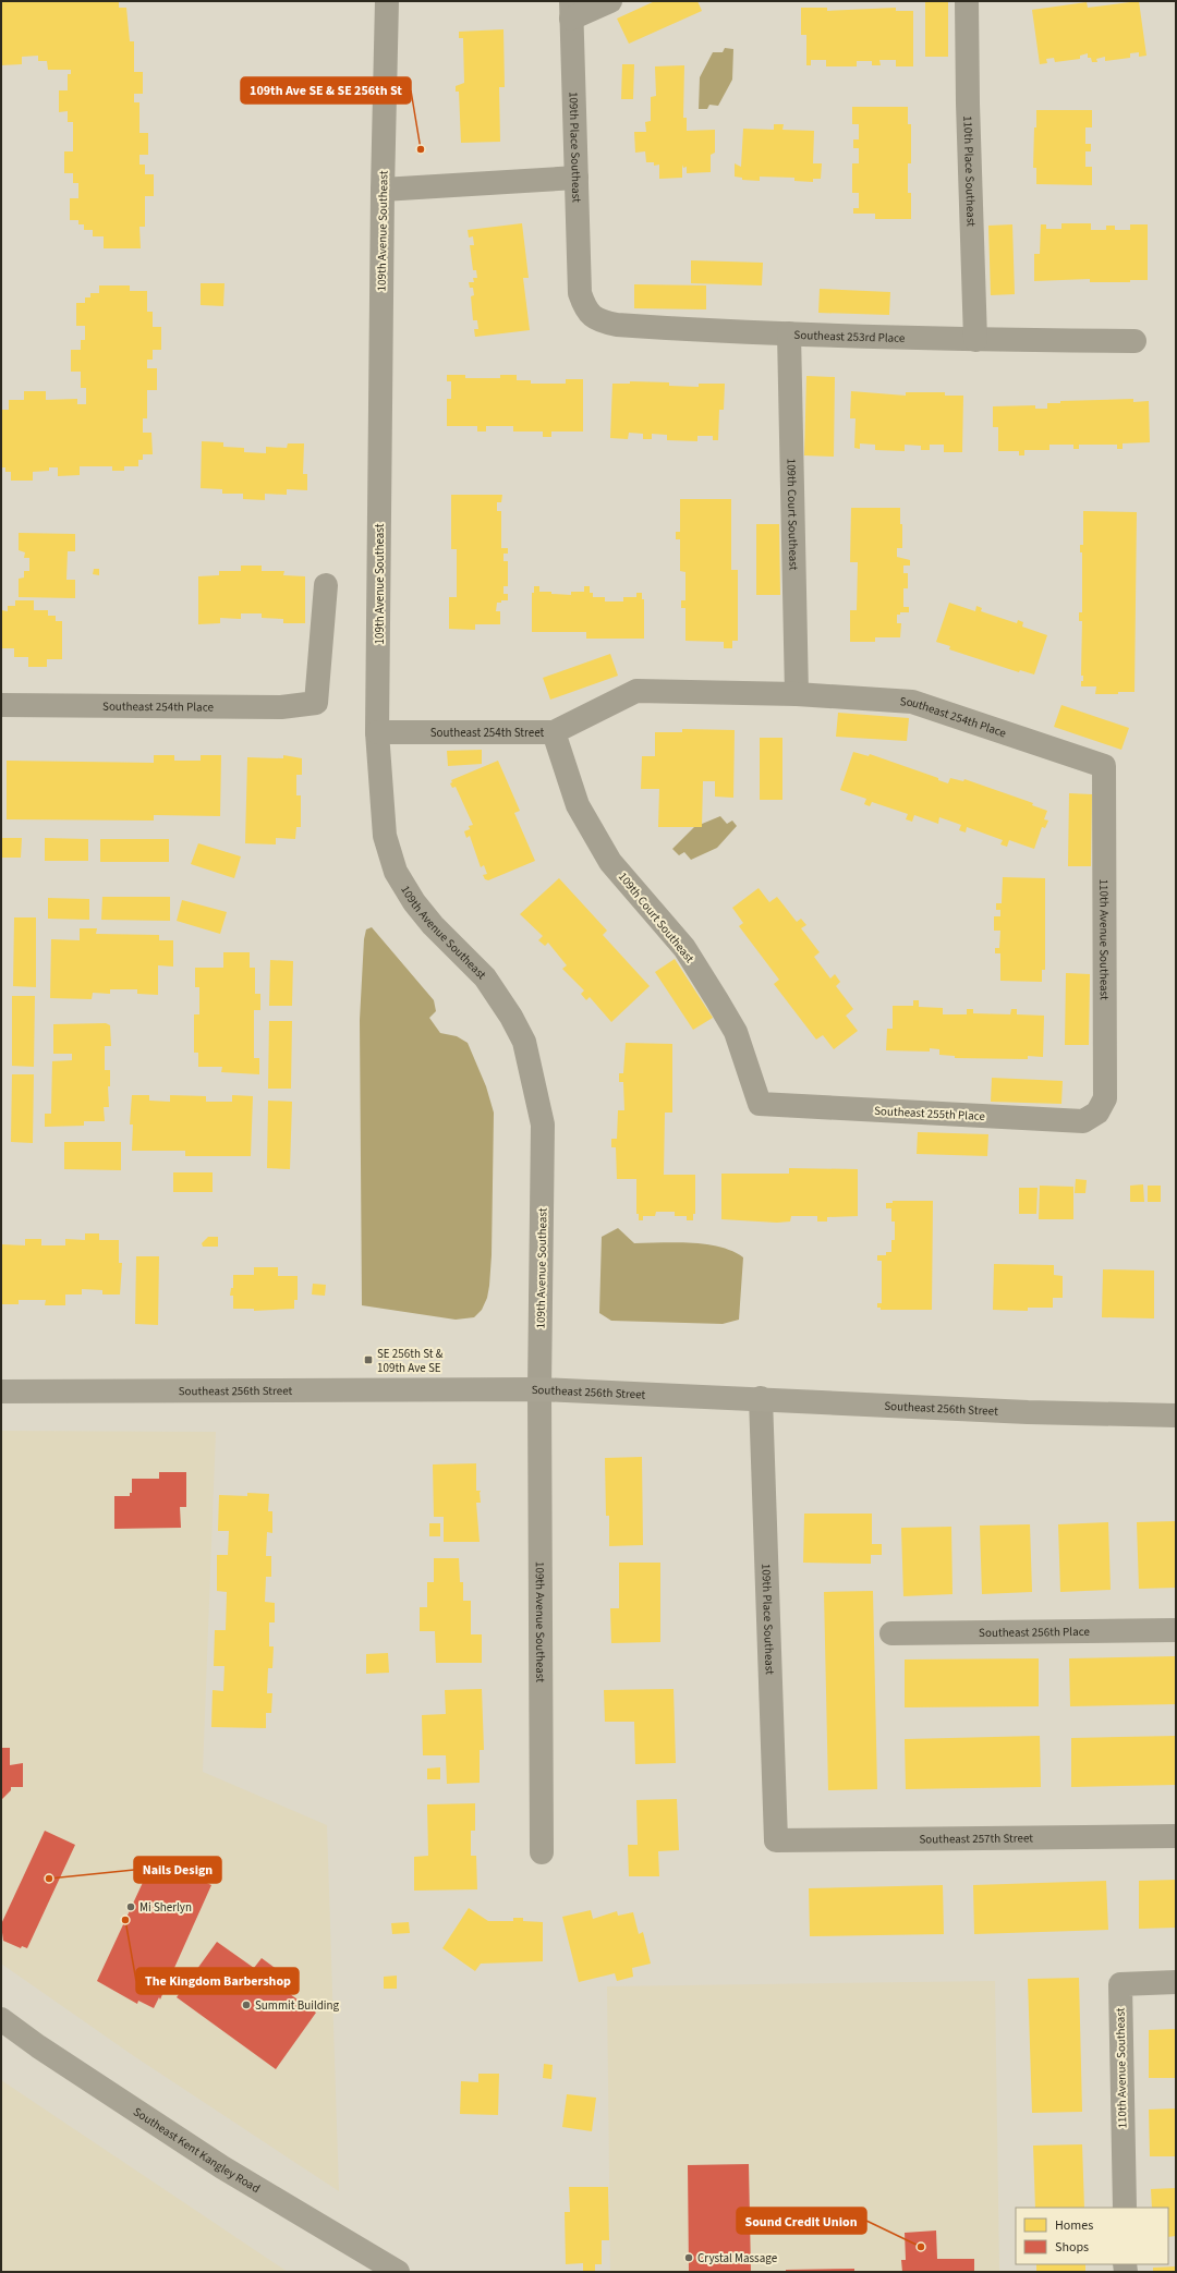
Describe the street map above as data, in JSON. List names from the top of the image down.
{
  "streets": {
    "main road": ["Southeast 256th Street", "Southeast Kent Kangley Road"],
    "street": [
      "109th Place Southeast",
      "110th Place Southeast",
      "109th Avenue Southeast",
      "Southeast 253rd Place",
      "109th Court Southeast",
      "Southeast 254th Place",
      "Southeast 254th Street",
      "110th Avenue Southeast",
      "Southeast 255th Place",
      "Southeast 256th Place",
      "Southeast 257th Street"
    ]
  },
  "crossings": [
    ["109th Place Southeast", "Southeast 253rd Place"],
    ["109th Place Southeast", "Southeast 256th Street"],
    ["109th Place Southeast", "Southeast 257th Street"],
    ["110th Place Southeast", "Southeast 253rd Place"],
    ["109th Avenue Southeast", "Southeast 254th Street"],
    ["109th Avenue Southeast", "Southeast 256th Street"],
    ["Southeast 253rd Place", "109th Court Southeast"],
    ["109th Court Southeast", "Southeast 254th Place"],
    ["109th Court Southeast", "Southeast 254th Street"],
    ["109th Court Southeast", "Southeast 255th Place"],
    ["Southeast 254th Place", "Southeast 254th Street"],
    ["Southeast 254th Place", "110th Avenue Southeast"],
    ["110th Avenue Southeast", "Southeast 255th Place"]
  ],
  "places": {
    "other": [
      "109th Ave SE & SE 256th St",
      "Nails Design",
      "Mi Sherlyn",
      "The Kingdom Barbershop",
      "Summit Building",
      "Sound Credit Union",
      "Crystal Massage"
    ],
    "transit": ["SE 256th St & 109th Ave SE"]
  },
  "legend": ["Homes", "Shops"]
}
